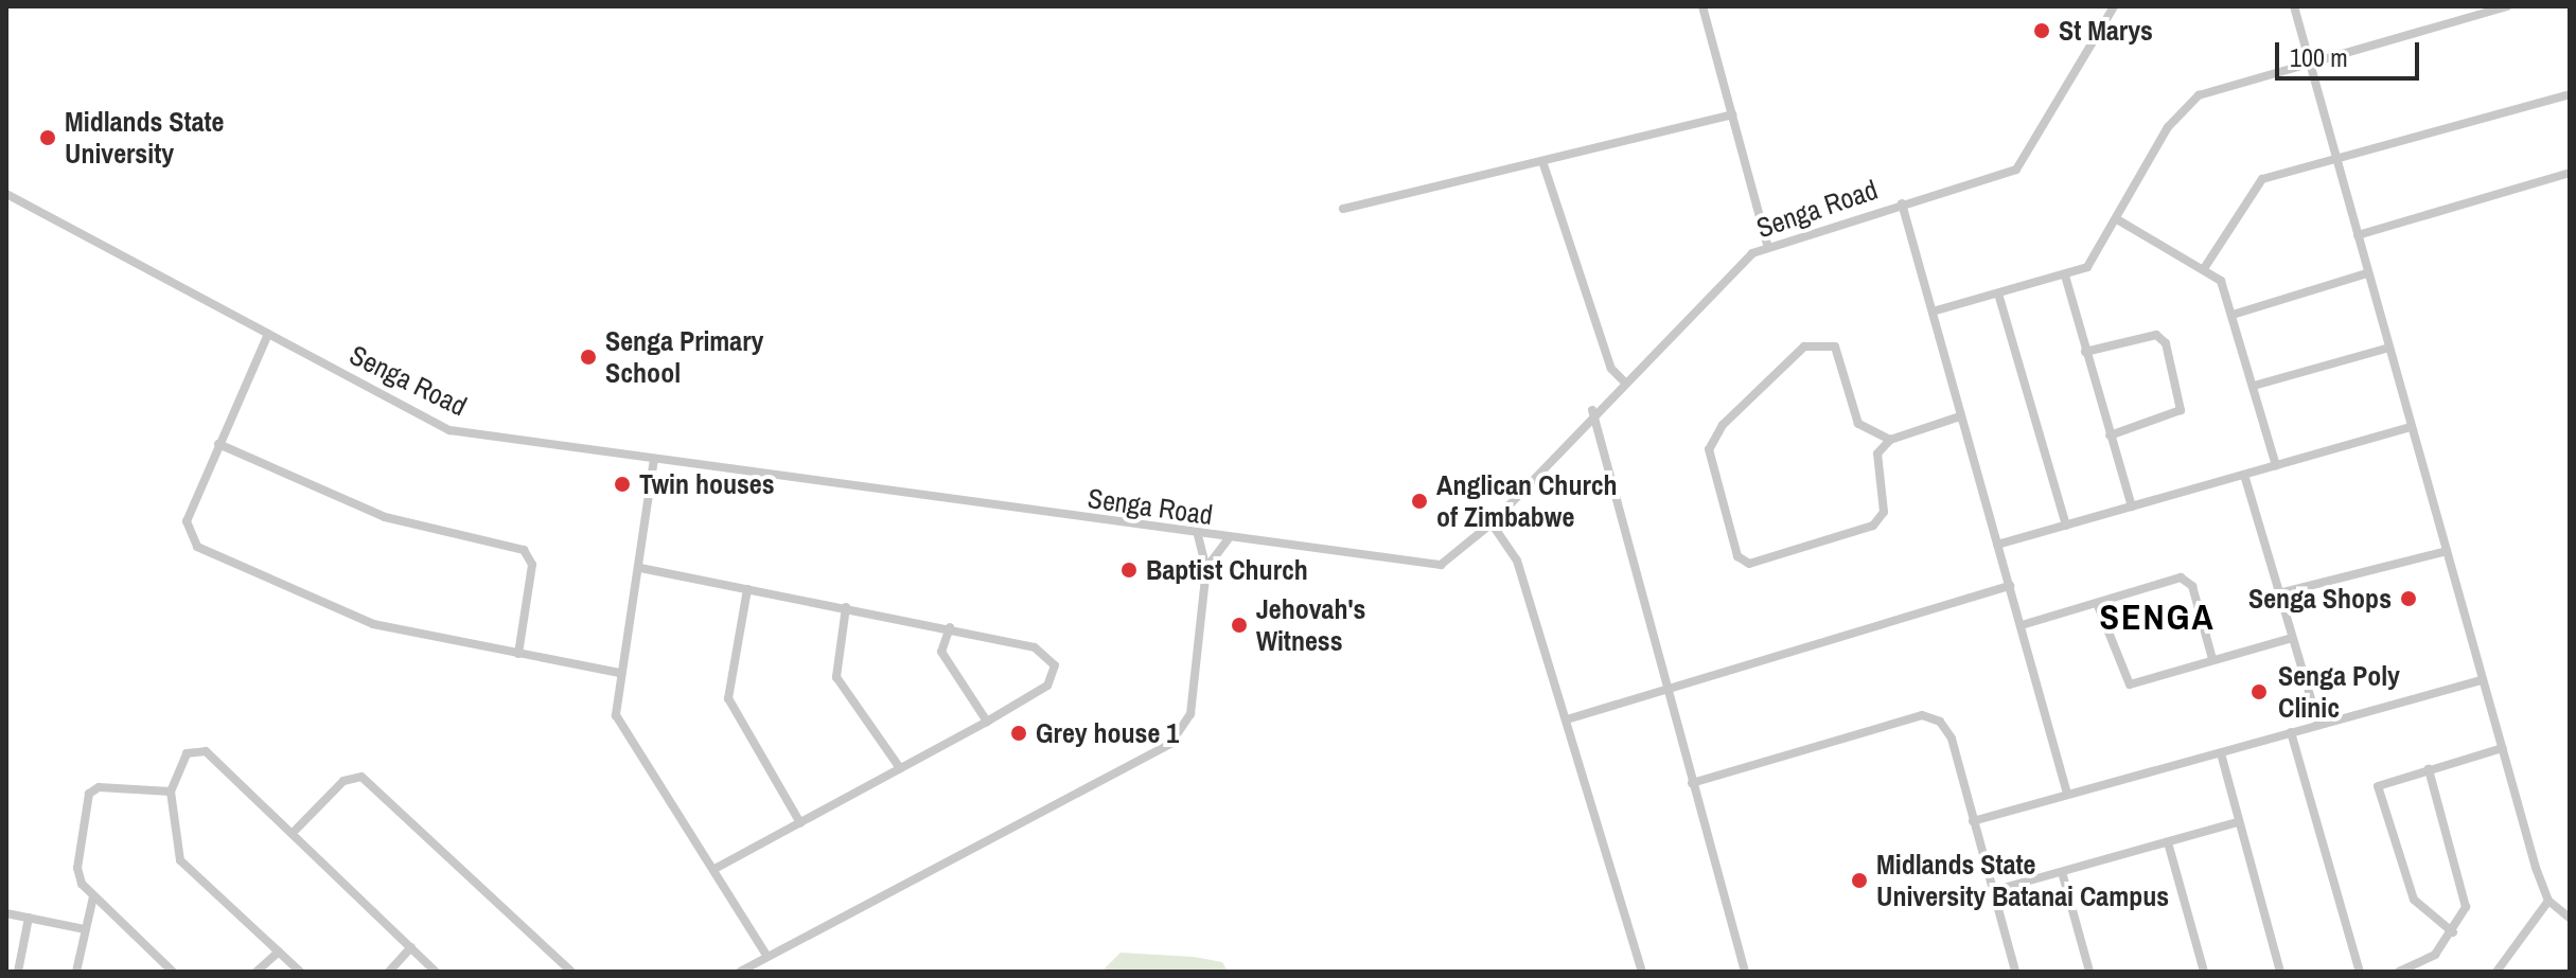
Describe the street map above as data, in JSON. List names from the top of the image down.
{
  "streets": {
    "street": ["Senga Road"]
  },
  "districts": ["SENGA"],
  "places": [
    "St Marys",
    "Midlands State University",
    "Senga Primary School",
    "Twin houses",
    "Anglican Church of Zimbabwe",
    "Baptist Church",
    "Senga Shops",
    "Jehovah's Witness",
    "Senga Poly Clinic",
    "Grey house 1",
    "Midlands State University Batanai Campus"
  ],
  "scale_bar": "100 m"
}
